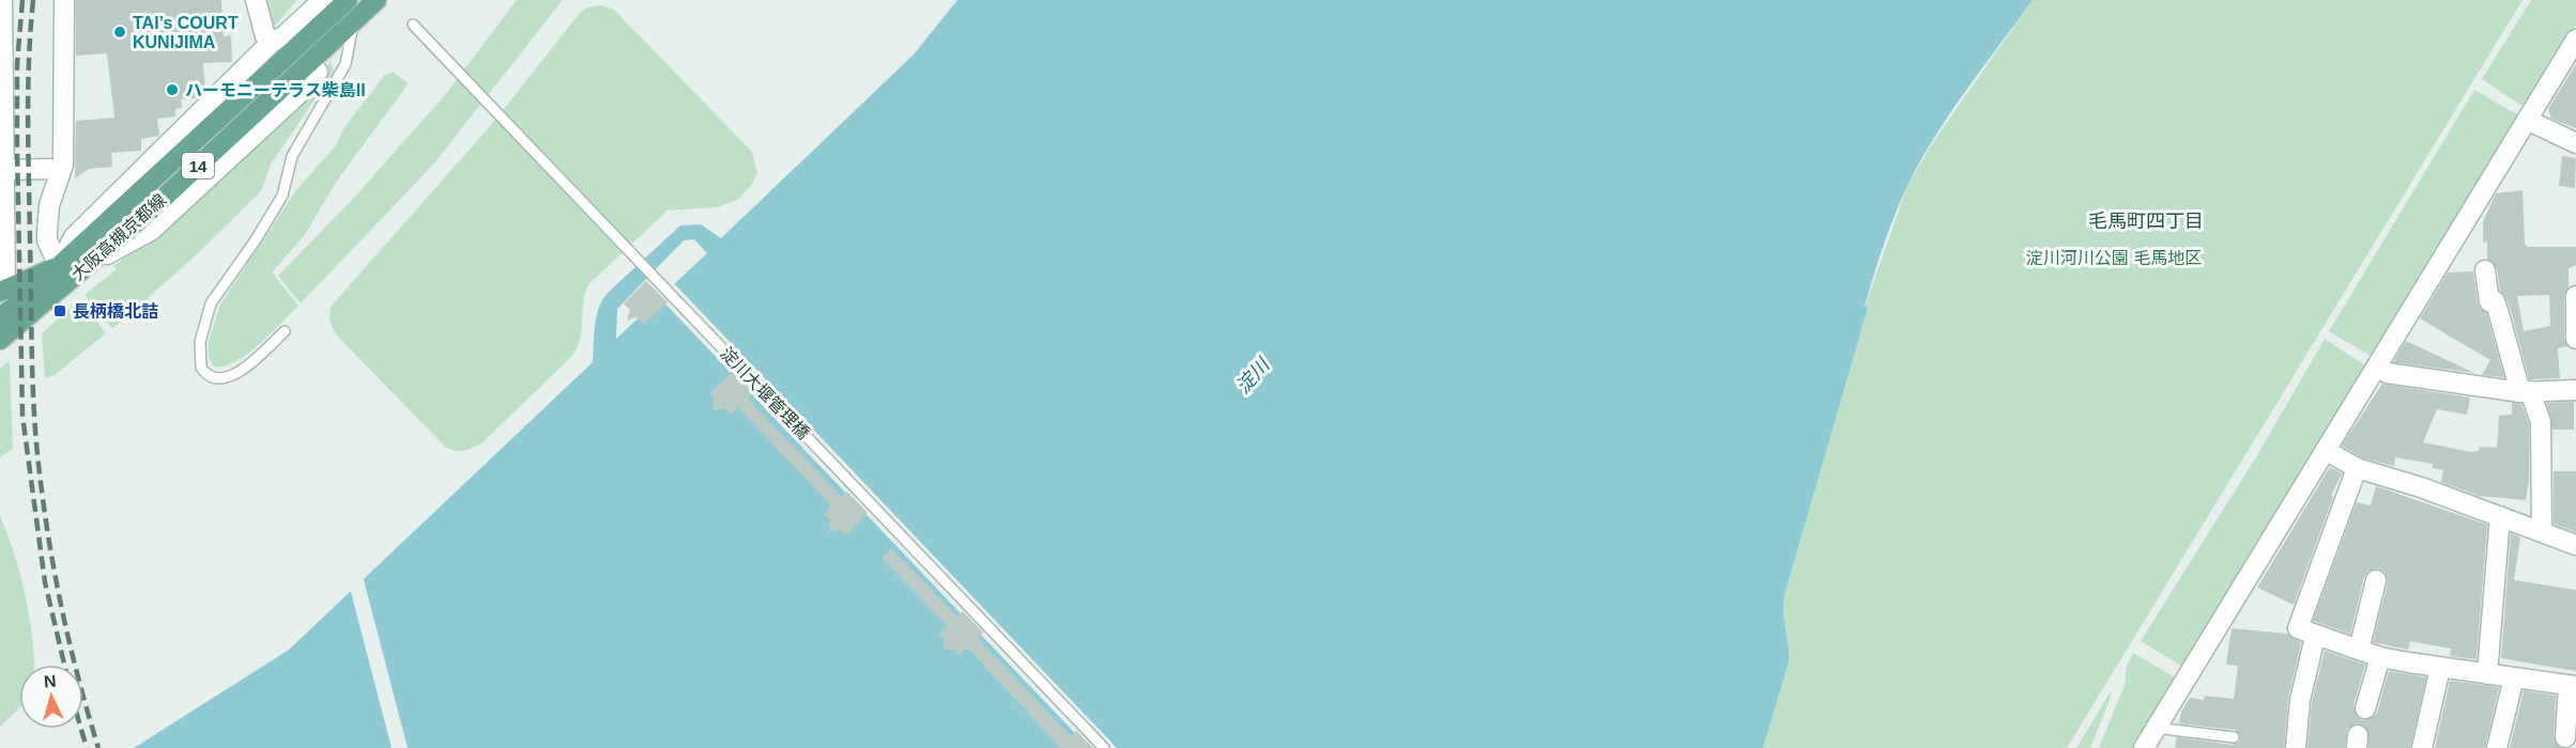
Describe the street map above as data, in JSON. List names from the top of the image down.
{
  "streets": {
    "main road": ["14", "大阪高槻京都線"],
    "lane": ["淀川大堰管理橋"]
  },
  "districts": ["毛馬町四丁目"],
  "water": ["淀川"],
  "parks": ["淀川河川公園 毛馬地区"],
  "places": {
    "other": ["TAI’s COURT KUNIJIMA", "ハーモニーテラス柴島II"],
    "transit": ["長柄橋北詰"]
  },
  "north": "top"
}
